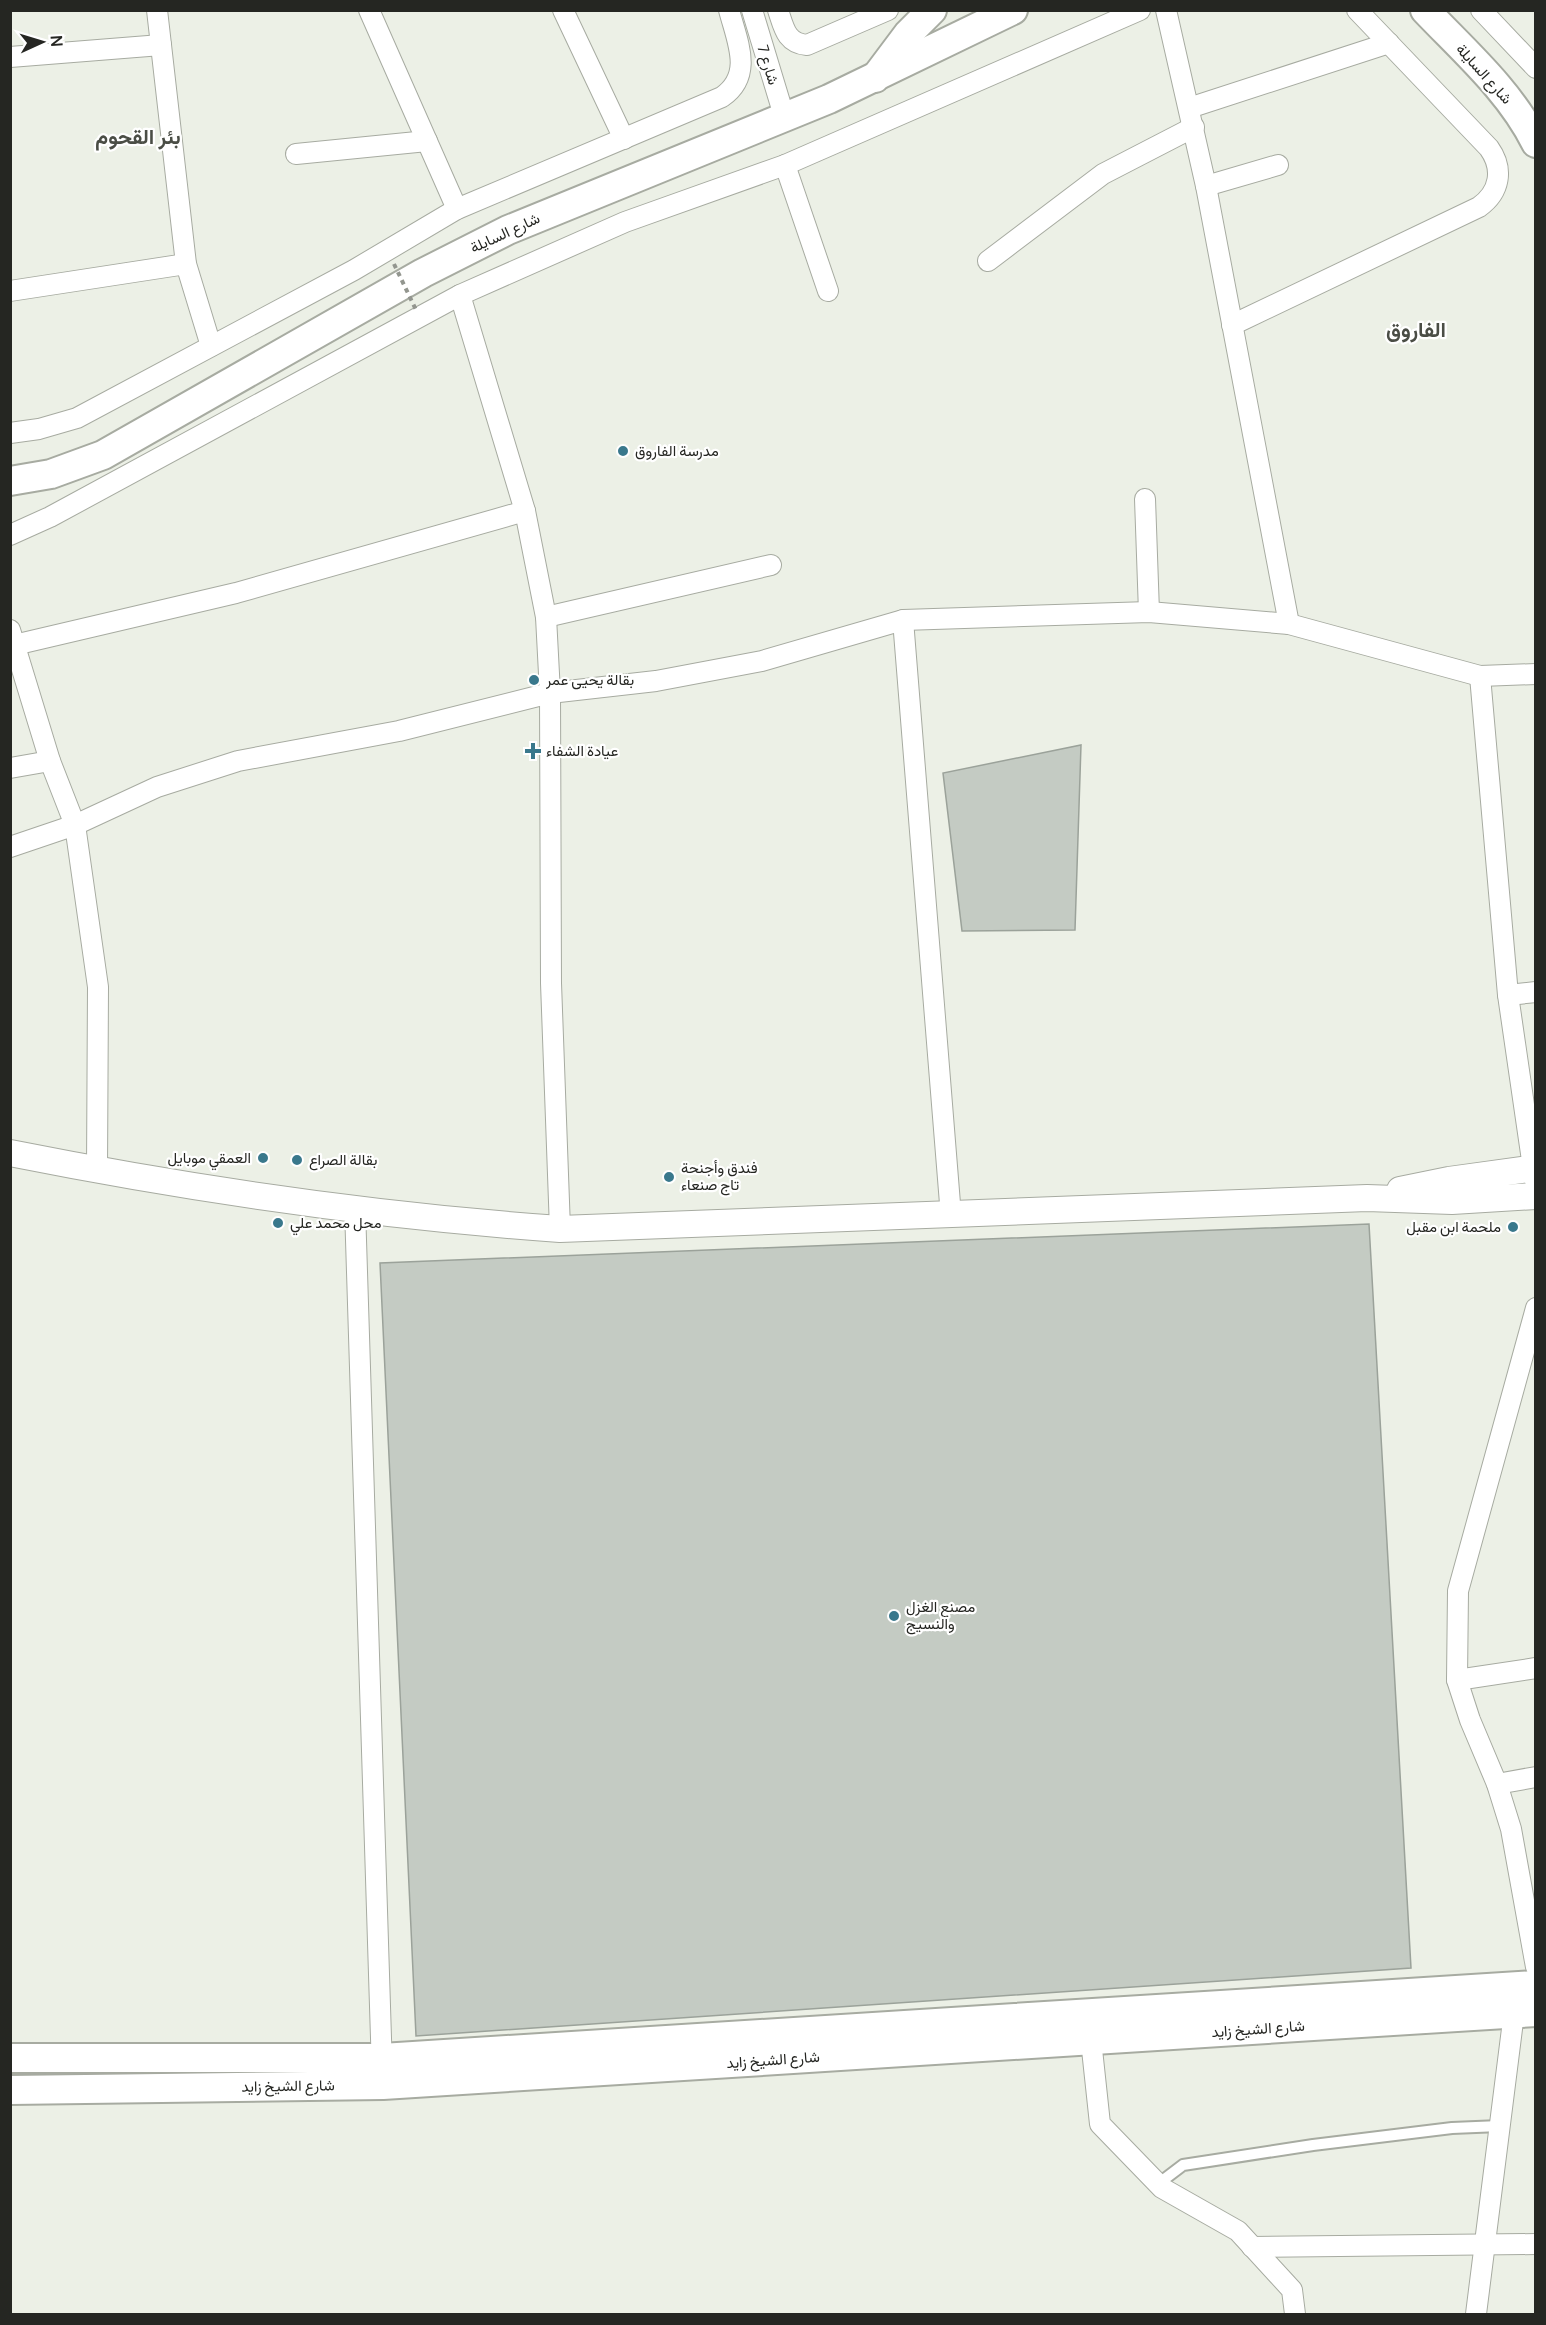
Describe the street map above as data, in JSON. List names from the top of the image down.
{
  "streets": {
    "main road": ["شارع السايلة", "شارع الشيخ زايد"],
    "street": ["شارع 7"]
  },
  "crossings": [
    ["شارع 7", "شارع السايلة"]
  ],
  "districts": ["بئر القحوم", "الفاروق"],
  "places": {
    "other": [
      "مدرسة الفاروق",
      "بقالة يحيى عمر",
      "العمقي موبايل",
      "بقالة الصراع",
      "فندق وأجنحة تاج صنعاء",
      "محل محمد علي",
      "ملحمة ابن مقبل",
      "مصنع الغزل والنسيج"
    ],
    "health": ["عيادة الشفاء"]
  },
  "north": "right"
}
